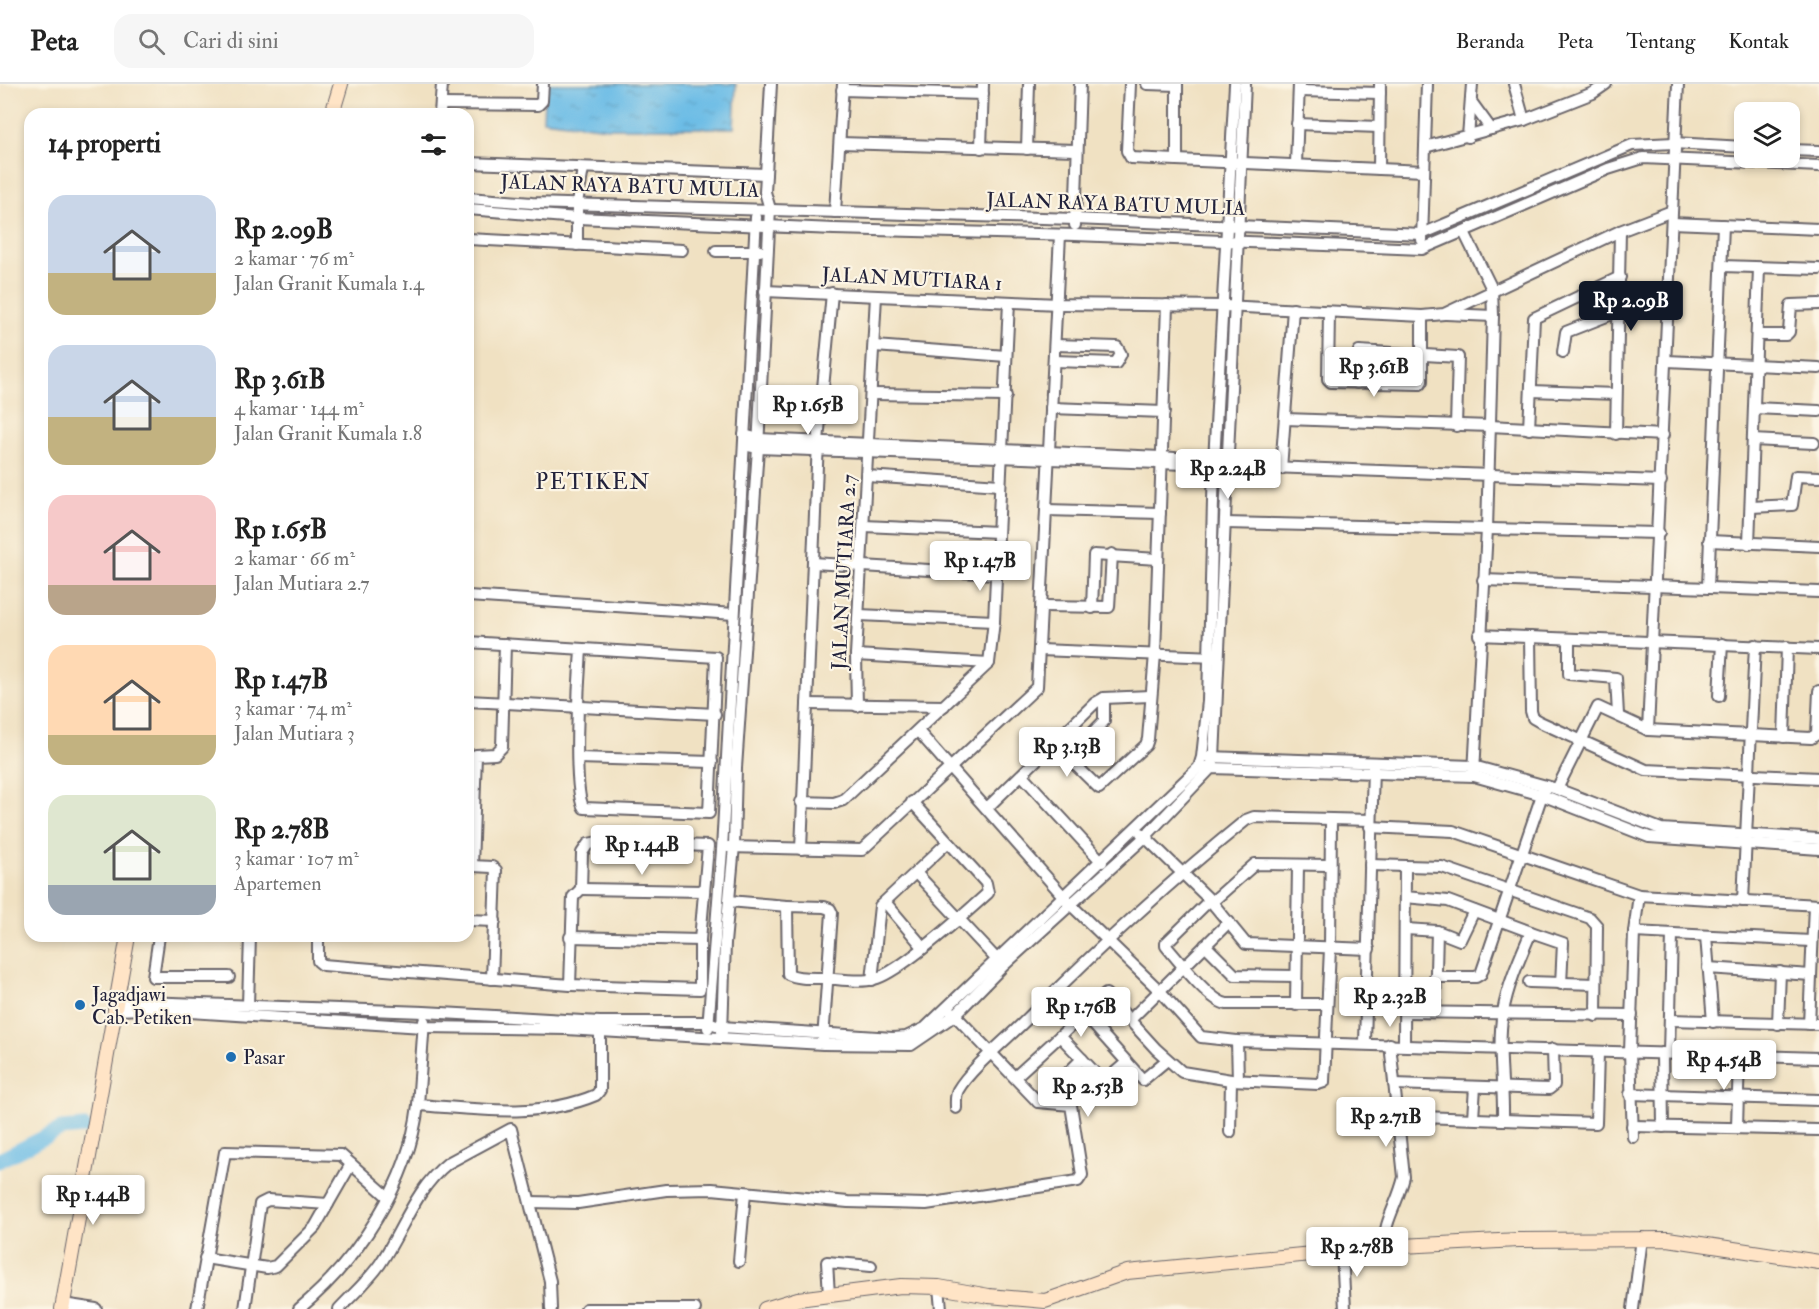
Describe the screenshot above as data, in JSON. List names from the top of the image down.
{
  "streets": {
    "street": ["JALAN RAYA BATU MULIA", "JALAN MUTIARA 1", "JALAN MUTIARA 2.7"]
  },
  "crossings": [
    ["JALAN MUTIARA 1", "JALAN MUTIARA 2.7"]
  ],
  "districts": ["PETIKEN"],
  "places": ["Jagadjawi Cab. Petiken", "Pasar"],
  "page": {
    "header": "Peta",
    "search": "Cari di sini",
    "nav": [
      "Beranda",
      "Peta",
      "Tentang",
      "Kontak"
    ],
    "heading": "14 properti",
    "list": [
      {
        "name": "Rp 2.09B",
        "note": "2 kamar · 76 m² · Jalan Granit Kumala 1.4"
      },
      {
        "name": "Rp 3.61B",
        "note": "4 kamar · 144 m² · Jalan Granit Kumala 1.8"
      },
      {
        "name": "Rp 1.65B",
        "note": "2 kamar · 66 m² · Jalan Mutiara 2.7"
      },
      {
        "name": "Rp 1.47B",
        "note": "3 kamar · 74 m² · Jalan Mutiara 3"
      },
      {
        "name": "Rp 2.78B",
        "note": "3 kamar · 107 m² · Apartemen"
      }
    ],
    "price": [
      "Rp 2.09B",
      "Rp 3.61B",
      "Rp 1.65B",
      "Rp 2.24B",
      "Rp 1.47B",
      "Rp 3.13B",
      "Rp 1.44B",
      "Rp 2.32B",
      "Rp 1.76B",
      "Rp 4.54B",
      "Rp 2.53B",
      "Rp 2.71B",
      "Rp 1.44B",
      "Rp 2.78B"
    ]
  }
}
